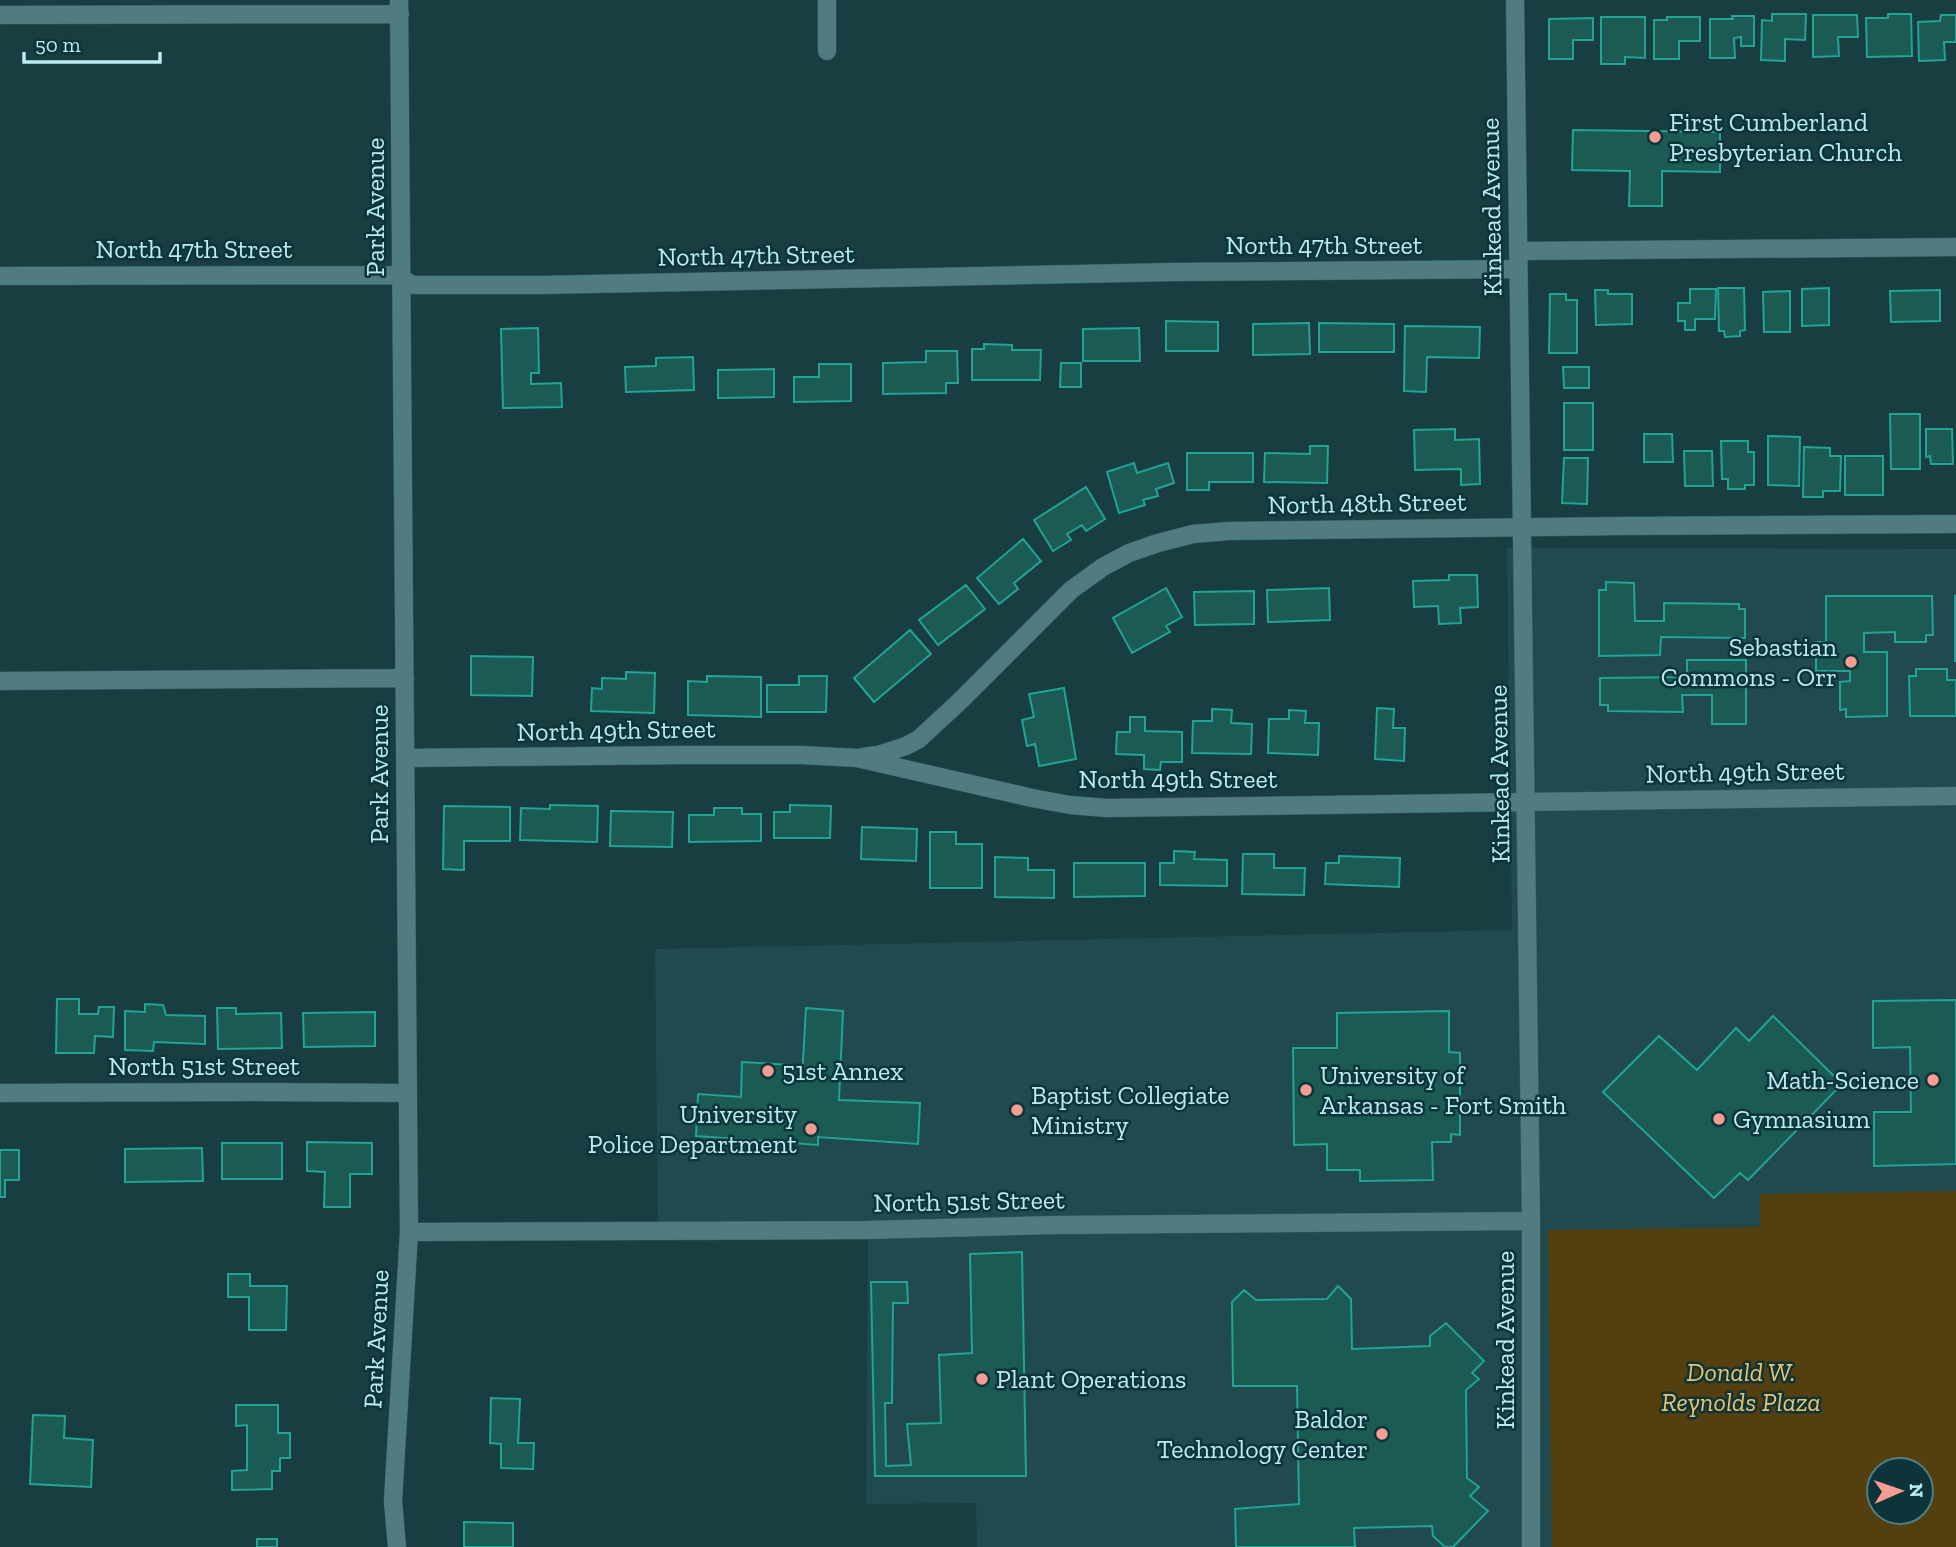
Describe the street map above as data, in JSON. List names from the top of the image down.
{
  "streets": {
    "street": [
      "Park Avenue",
      "Kinkead Avenue",
      "North 47th Street",
      "North 48th Street",
      "North 49th Street",
      "North 51st Street"
    ]
  },
  "crossings": [
    ["Park Avenue", "North 47th Street"],
    ["Park Avenue", "North 49th Street"],
    ["Park Avenue", "North 51st Street"],
    ["Kinkead Avenue", "North 47th Street"],
    ["Kinkead Avenue", "North 48th Street"],
    ["Kinkead Avenue", "North 49th Street"],
    ["Kinkead Avenue", "North 51st Street"],
    ["North 48th Street", "North 49th Street"]
  ],
  "parks": ["Donald W. Reynolds Plaza"],
  "places": [
    "First Cumberland Presbyterian Church",
    "Sebastian Commons - Orr",
    "51st Annex",
    "Math-Science",
    "University of Arkansas - Fort Smith",
    "Baptist Collegiate Ministry",
    "Gymnasium",
    "University Police Department",
    "Plant Operations",
    "Baldor Technology Center"
  ],
  "scale_bar": "50 m",
  "north": "right"
}
